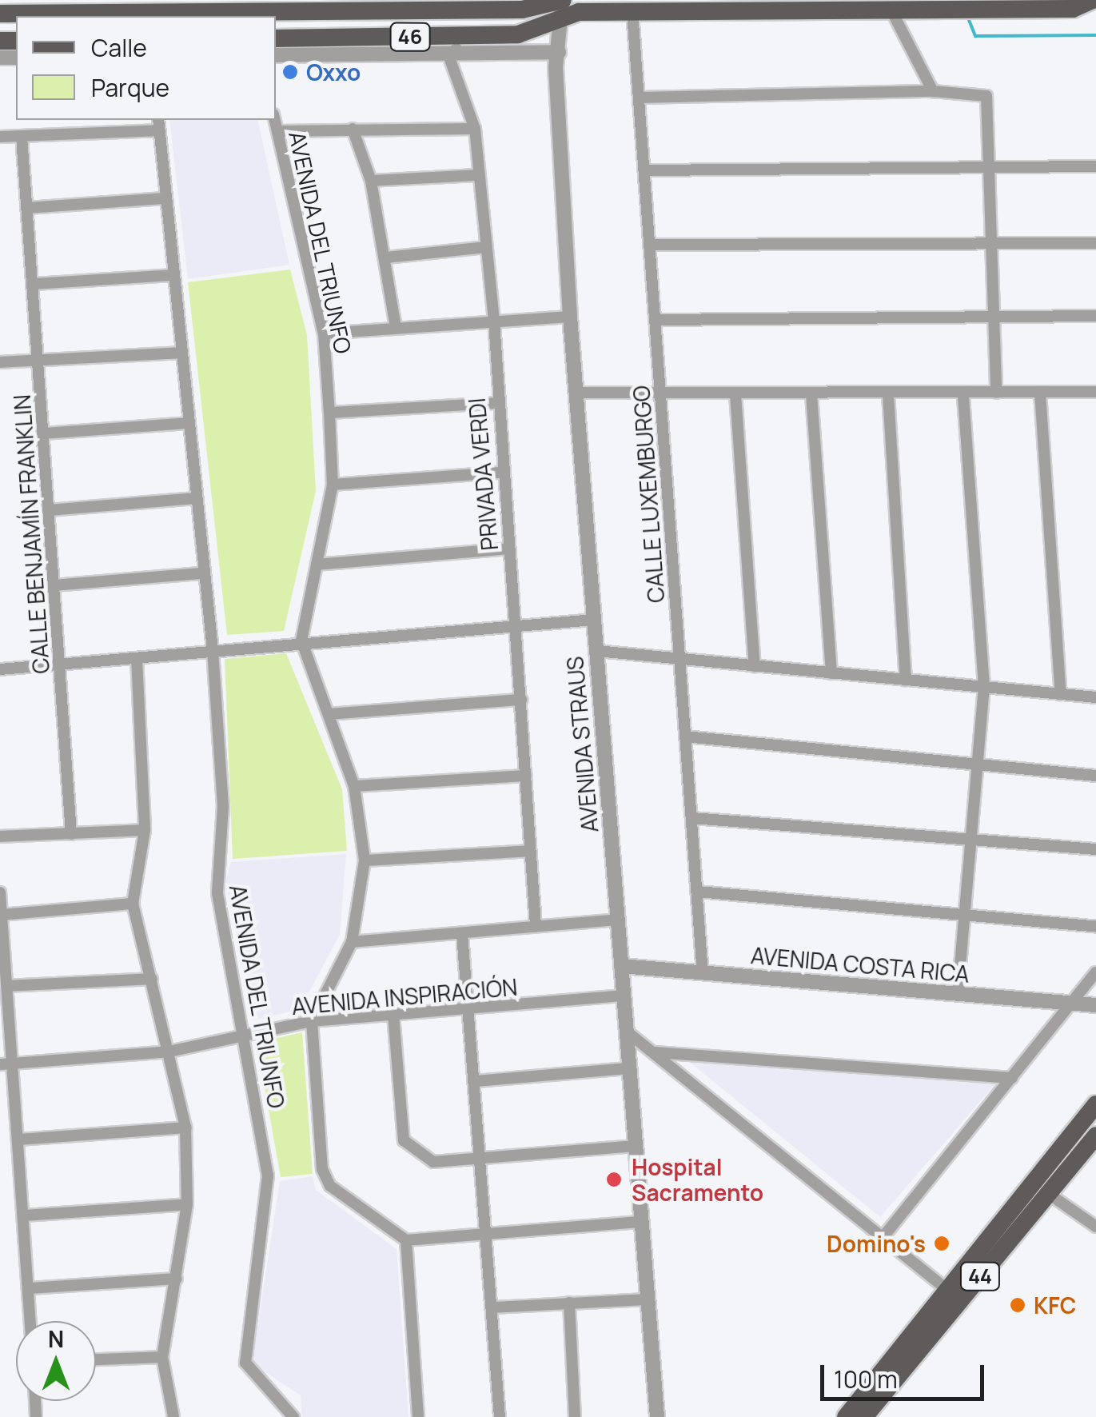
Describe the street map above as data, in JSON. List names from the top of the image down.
{
  "streets": {
    "main road": ["46", "44"],
    "street": [
      "AVENIDA DEL TRIUNFO",
      "PRIVADA VERDI",
      "CALLE LUXEMBURGO",
      "CALLE BENJAMÍN FRANKLIN",
      "AVENIDA STRAUS",
      "AVENIDA COSTA RICA",
      "AVENIDA INSPIRACIÓN"
    ]
  },
  "crossings": [
    ["46", "CALLE LUXEMBURGO"],
    ["46", "AVENIDA STRAUS"],
    ["AVENIDA DEL TRIUNFO", "AVENIDA INSPIRACIÓN"],
    ["CALLE LUXEMBURGO", "AVENIDA COSTA RICA"],
    ["AVENIDA STRAUS", "AVENIDA COSTA RICA"],
    ["AVENIDA STRAUS", "AVENIDA INSPIRACIÓN"]
  ],
  "places": [
    "Oxxo",
    "Hospital Sacramento",
    "Domino's",
    "KFC"
  ],
  "legend": ["Calle", "Parque"],
  "scale_bar": "100 m",
  "north": "top"
}
